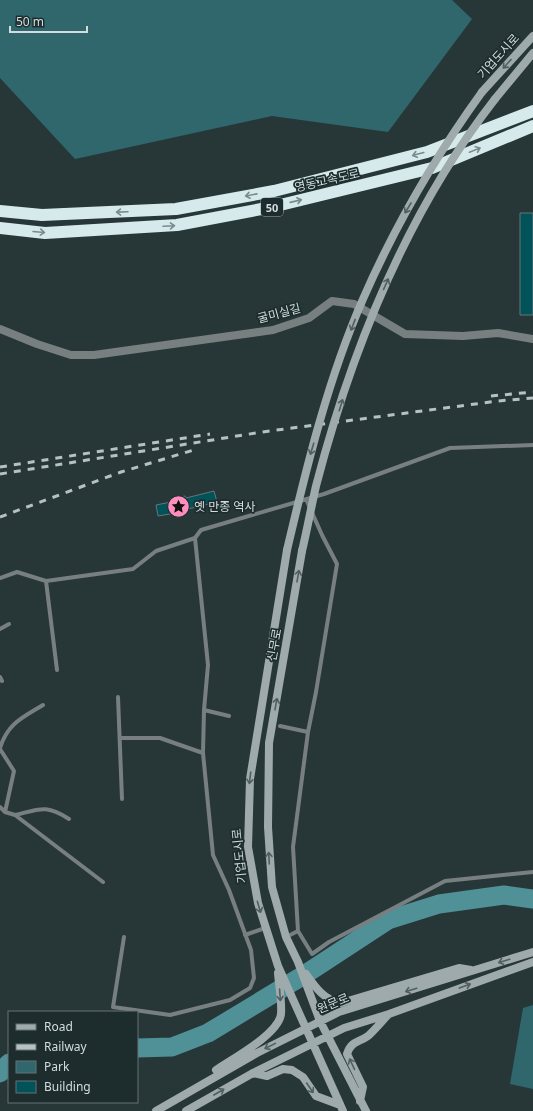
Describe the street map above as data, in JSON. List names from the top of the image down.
{
  "streets": {
    "highway": ["영동고속도로", "50"],
    "main road": ["기업도시로", "신무로", "원문로"],
    "street": ["굴미실길"]
  },
  "crossings": [
    ["기업도시로", "신무로"]
  ],
  "places": {
    "place": ["옛 만종 역사"]
  },
  "legend": [
    "Road",
    "Railway",
    "Park",
    "Building"
  ],
  "scale_bar": "50 m"
}
